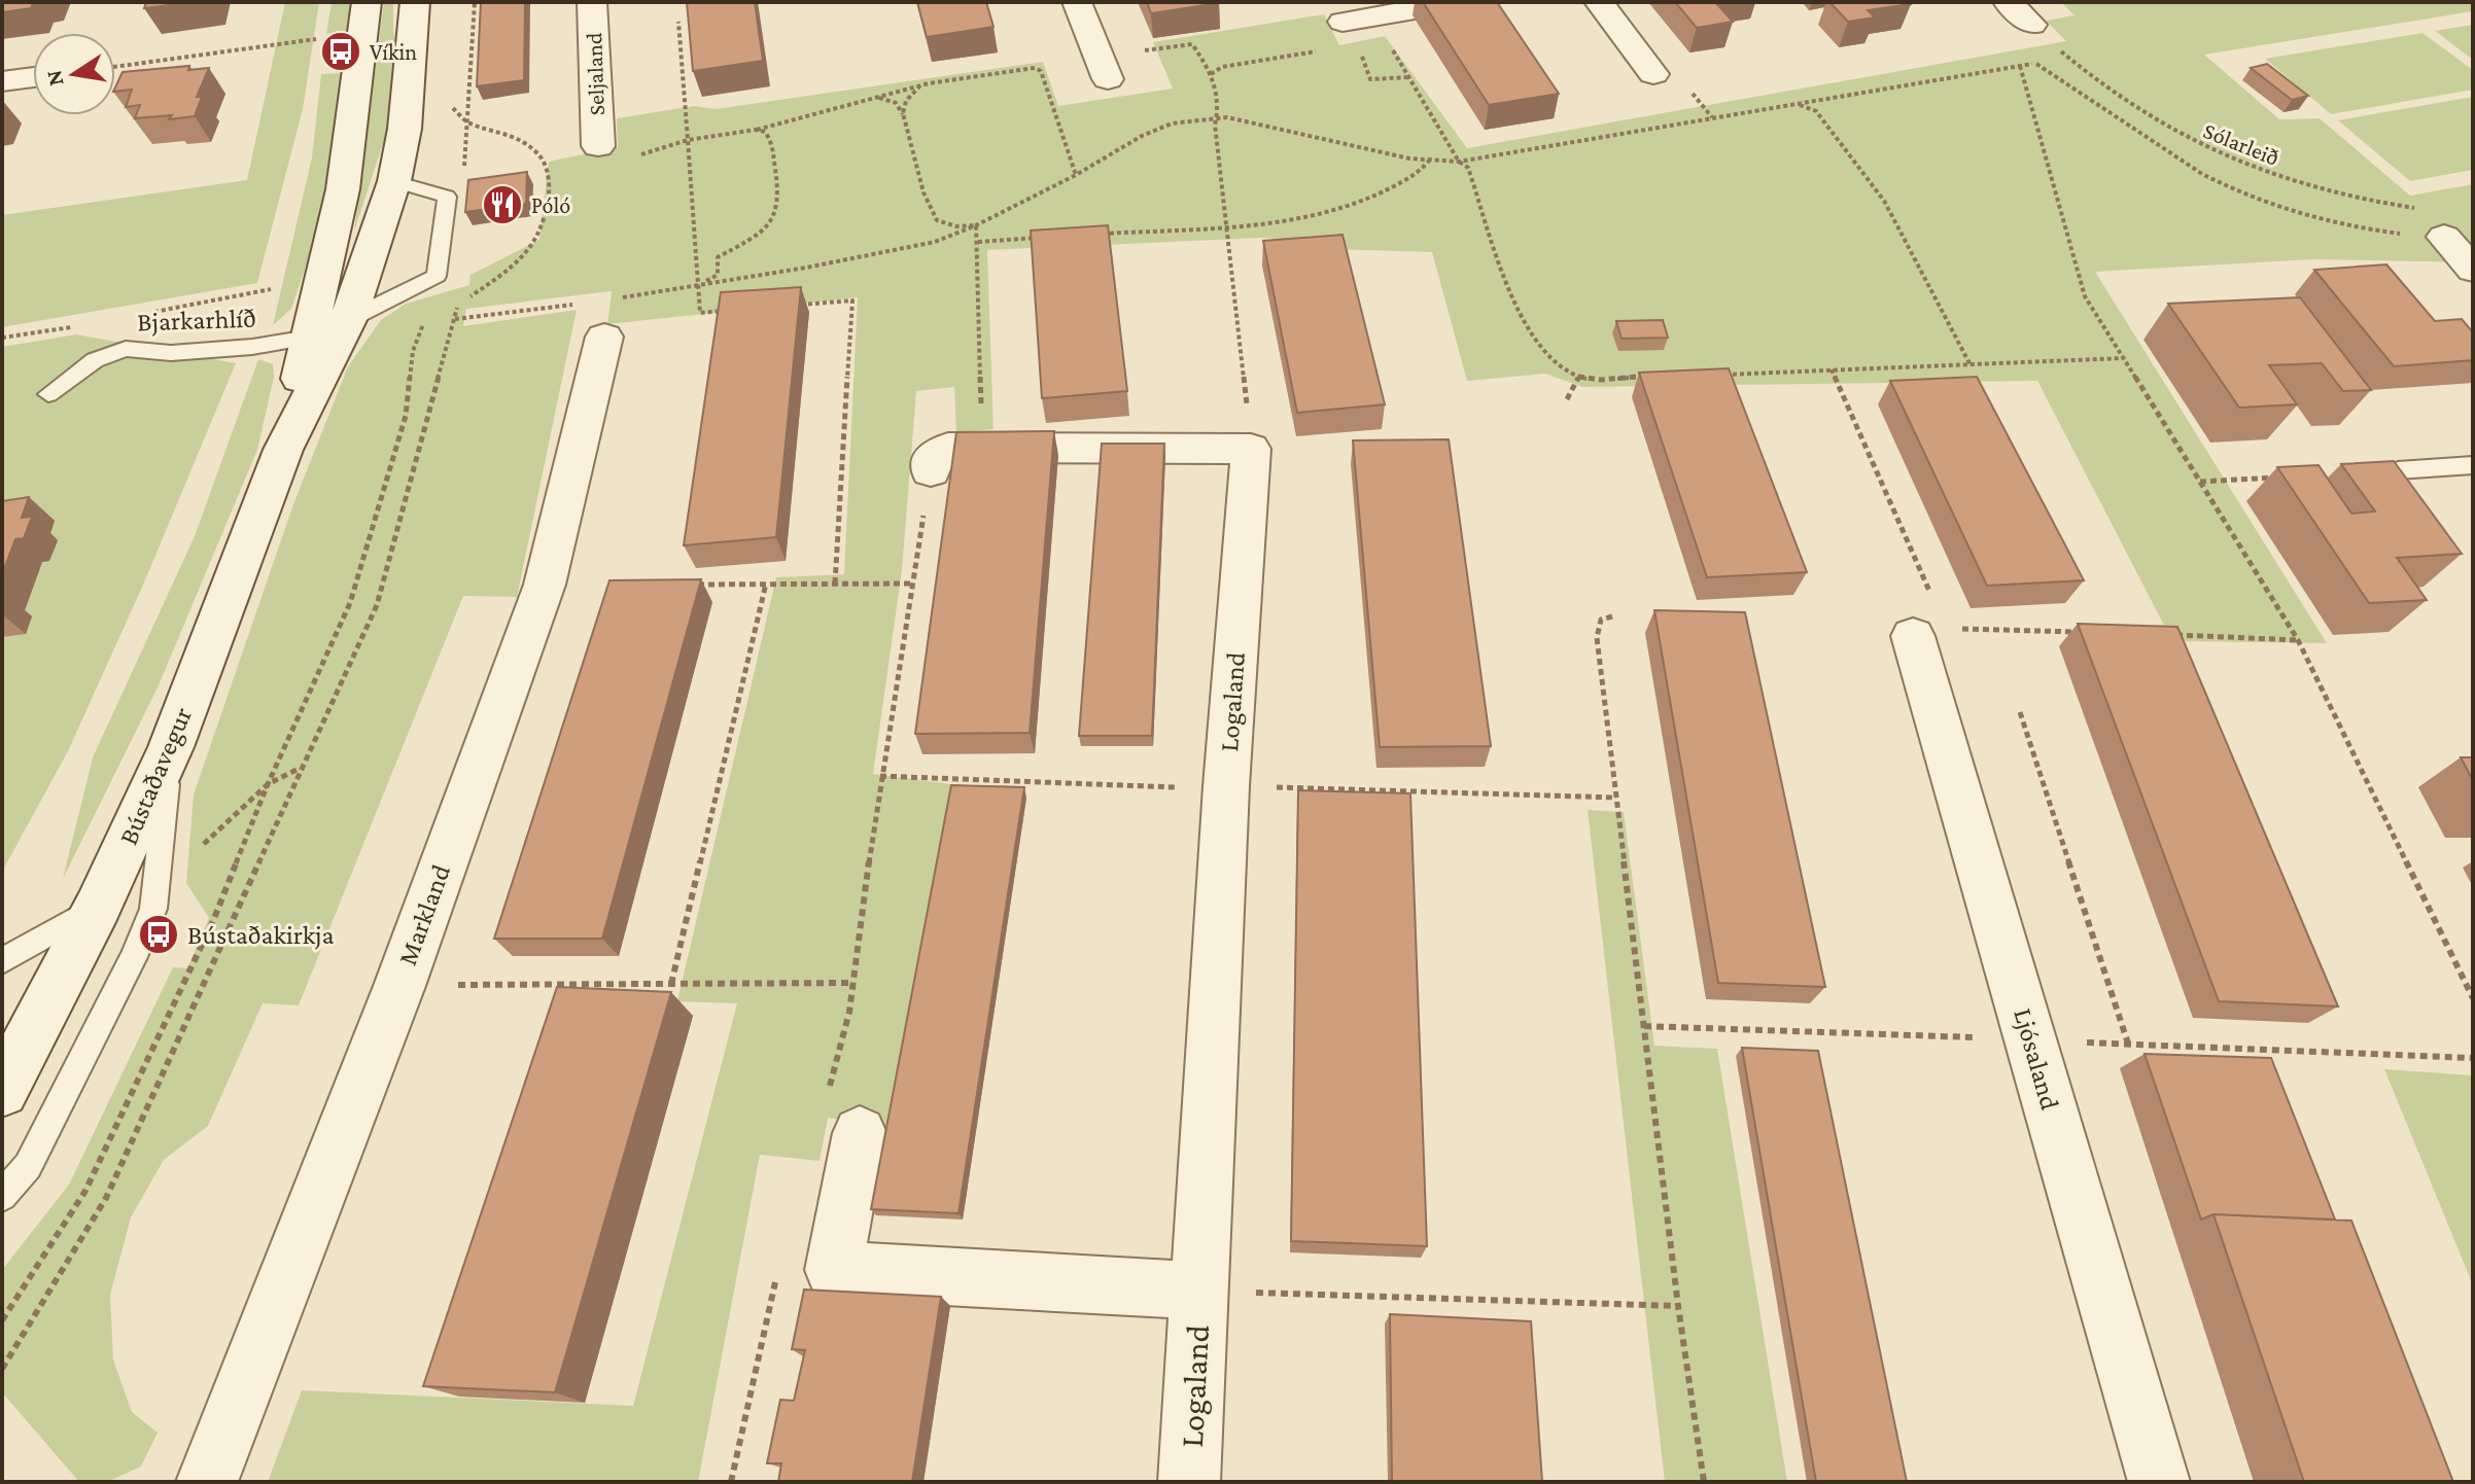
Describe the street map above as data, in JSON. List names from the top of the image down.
{
  "streets": {
    "street": [
      "Seljaland",
      "Logaland",
      "Bústaðavegur",
      "Markland",
      "Ljósaland"
    ],
    "lane": ["Bjarkarhlíð"],
    "path": ["Sólarleið"]
  },
  "crossings": [
    ["Bjarkarhlíð", "Bústaðavegur"]
  ],
  "places": {
    "bus stop": ["Víkin", "Bústaðakirkja"],
    "restaurant": ["Póló"]
  },
  "north": "left"
}
